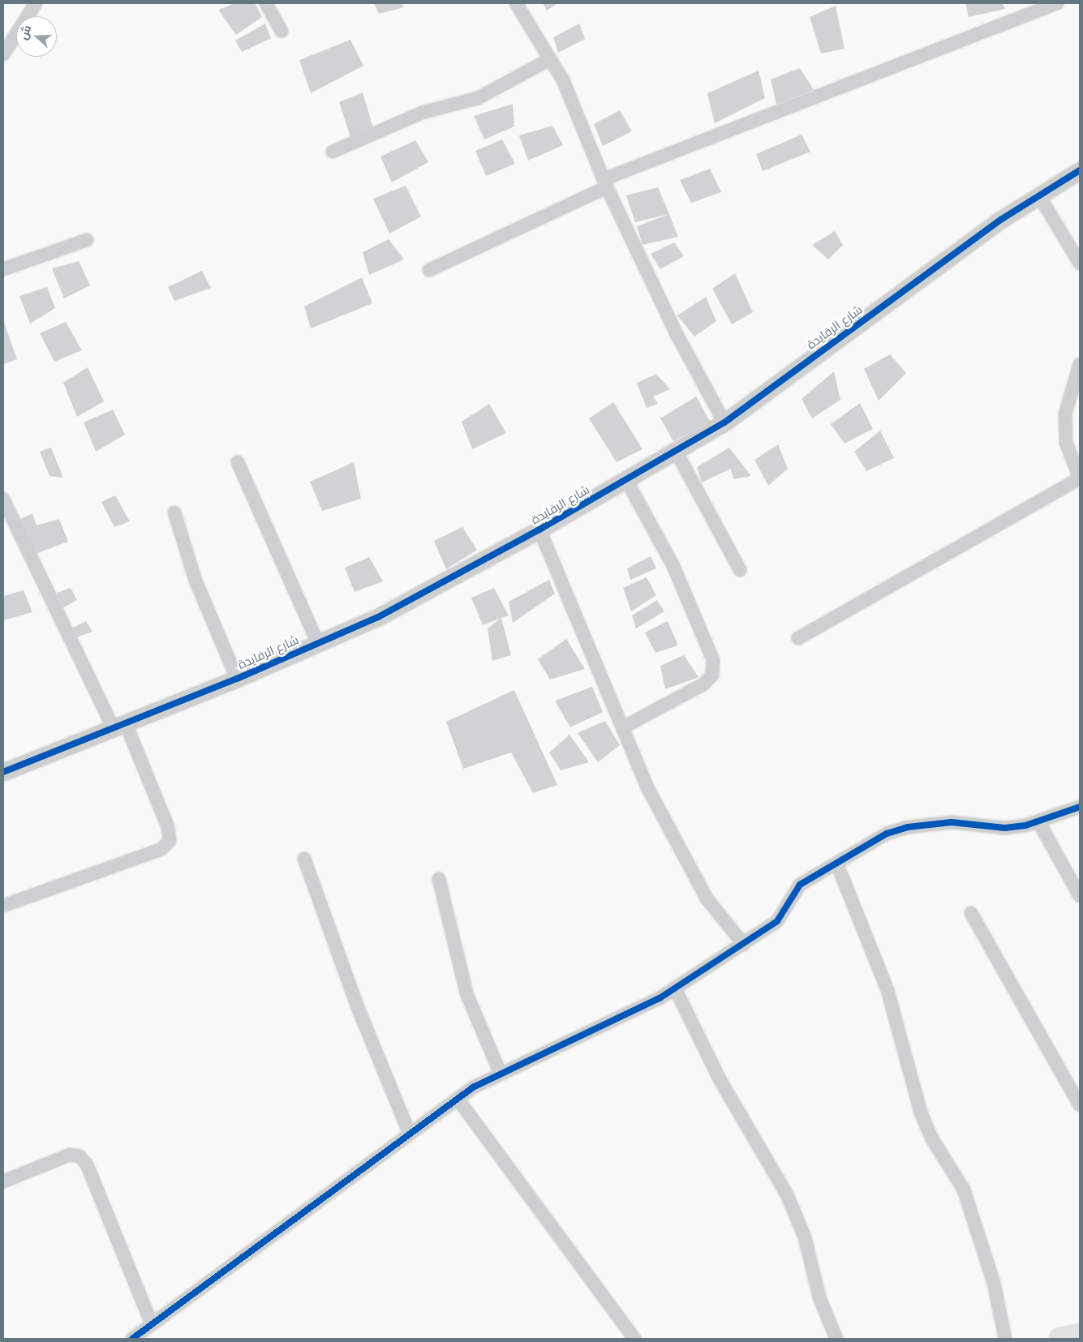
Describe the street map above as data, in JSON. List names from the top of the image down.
{
  "streets": {
    "street": ["شارع الرفايدة"]
  },
  "north": "left"
}
